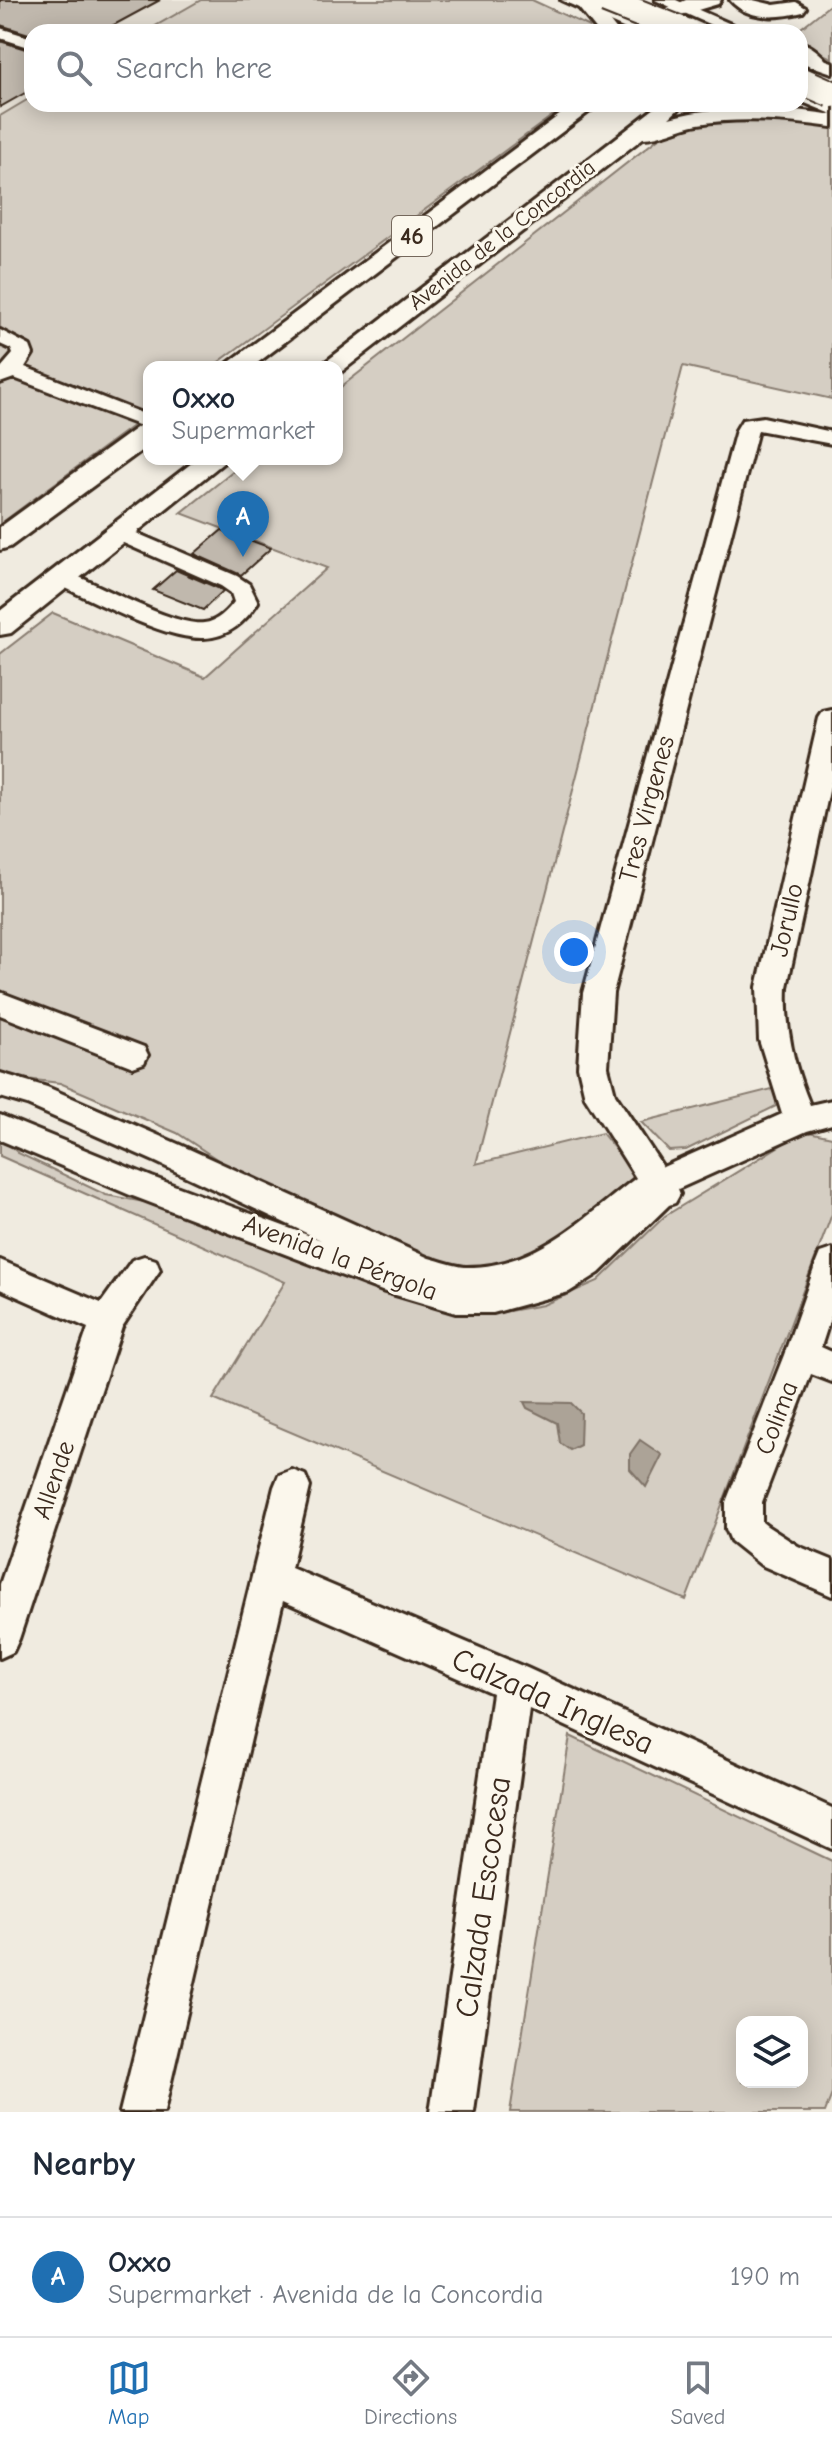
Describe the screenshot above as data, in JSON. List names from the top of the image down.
{
  "streets": {
    "main road": ["Avenida de la Concordia", "46"],
    "street": [
      "Tres Virgenes",
      "Jorullo",
      "Avenida la Pérgola",
      "Colima",
      "Allende",
      "Calzada Inglesa",
      "Calzada Escocesa"
    ]
  },
  "crossings": [
    ["Tres Virgenes", "Avenida la Pérgola"],
    ["Calzada Inglesa", "Calzada Escocesa"]
  ],
  "page": {
    "search": "Search here",
    "popup": ["Oxxo", "Supermarket"],
    "pins": "A",
    "heading": "Nearby",
    "list": [
      {
        "mark": "A",
        "name": "Oxxo",
        "note": "Supermarket · Avenida de la Concordia",
        "value": "190 m"
      }
    ],
    "nav": ["Map", "Directions", "Saved"]
  }
}
